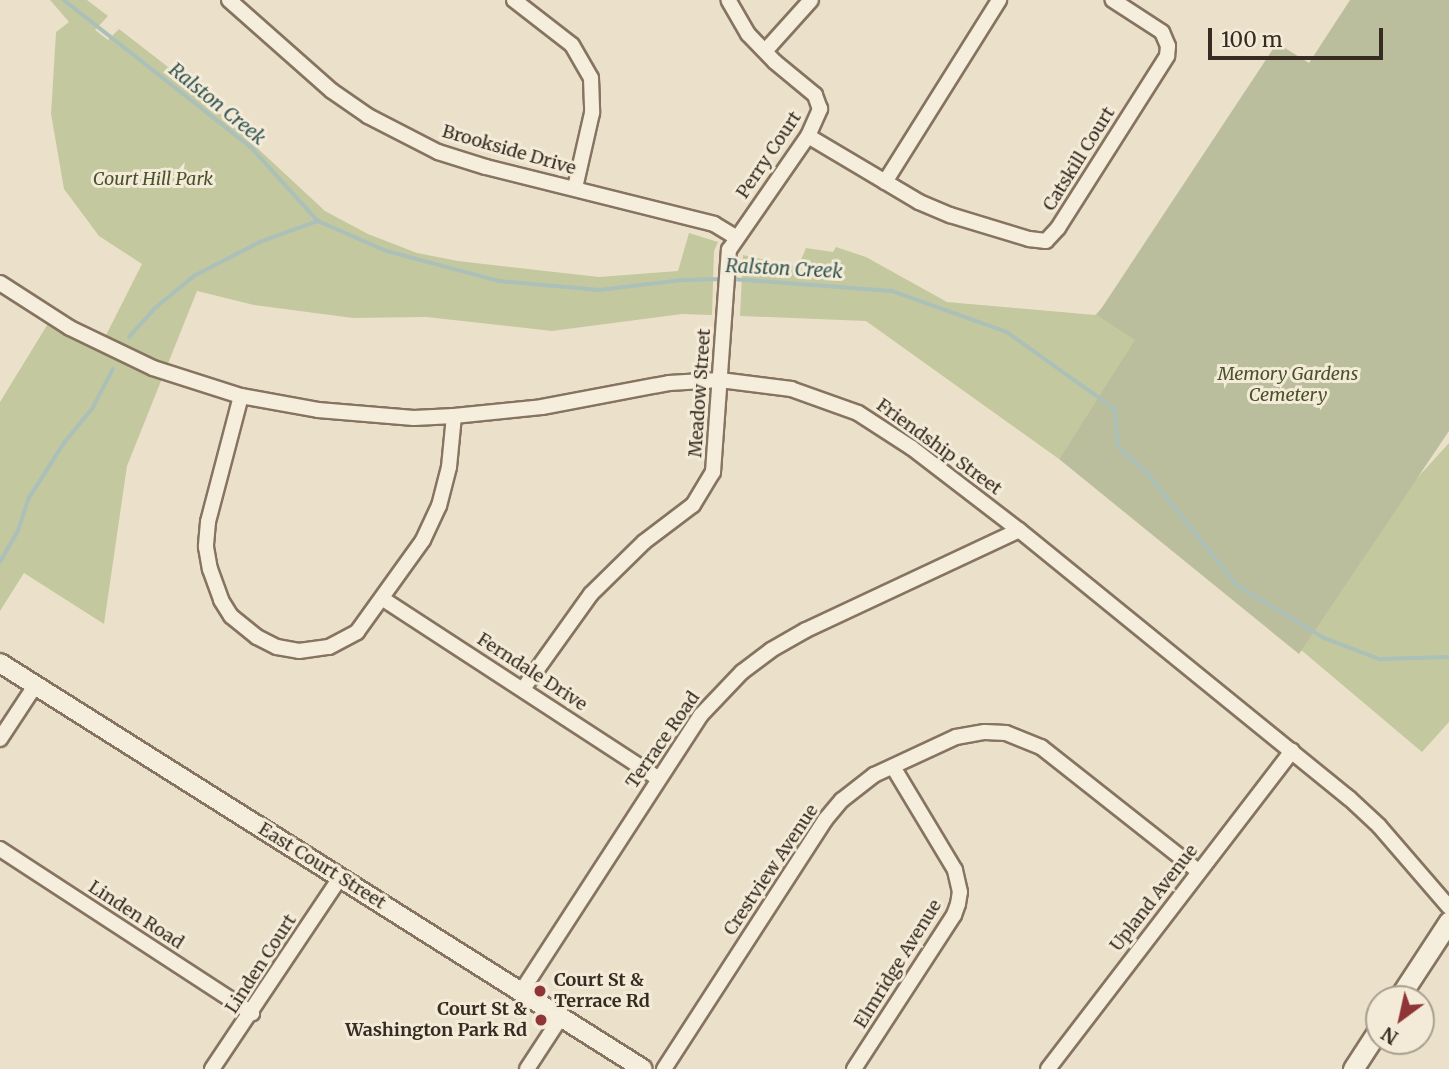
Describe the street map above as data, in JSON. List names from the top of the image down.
{
  "streets": {
    "street": [
      "Brookside Drive",
      "Perry Court",
      "Catskill Court",
      "Meadow Street",
      "Friendship Street",
      "Ferndale Drive",
      "Terrace Road",
      "East Court Street",
      "Crestview Avenue",
      "Upland Avenue",
      "Linden Road",
      "Linden Court",
      "Elmridge Avenue"
    ]
  },
  "crossings": [
    ["Brookside Drive", "Perry Court"],
    ["Brookside Drive", "Meadow Street"],
    ["Perry Court", "Catskill Court"],
    ["Perry Court", "Meadow Street"],
    ["Meadow Street", "Friendship Street"],
    ["Meadow Street", "Ferndale Drive"],
    ["Friendship Street", "Terrace Road"],
    ["Friendship Street", "Upland Avenue"],
    ["Ferndale Drive", "Terrace Road"],
    ["Terrace Road", "East Court Street"],
    ["East Court Street", "Linden Court"],
    ["Crestview Avenue", "Upland Avenue"],
    ["Crestview Avenue", "Elmridge Avenue"],
    ["Linden Road", "Linden Court"]
  ],
  "water": ["Ralston Creek"],
  "parks": ["Court Hill Park", "Memory Gardens Cemetery"],
  "places": ["Court St & Terrace Rd", "Court St & Washington Park Rd"],
  "scale_bar": "100 m",
  "north": "bottom left"
}
